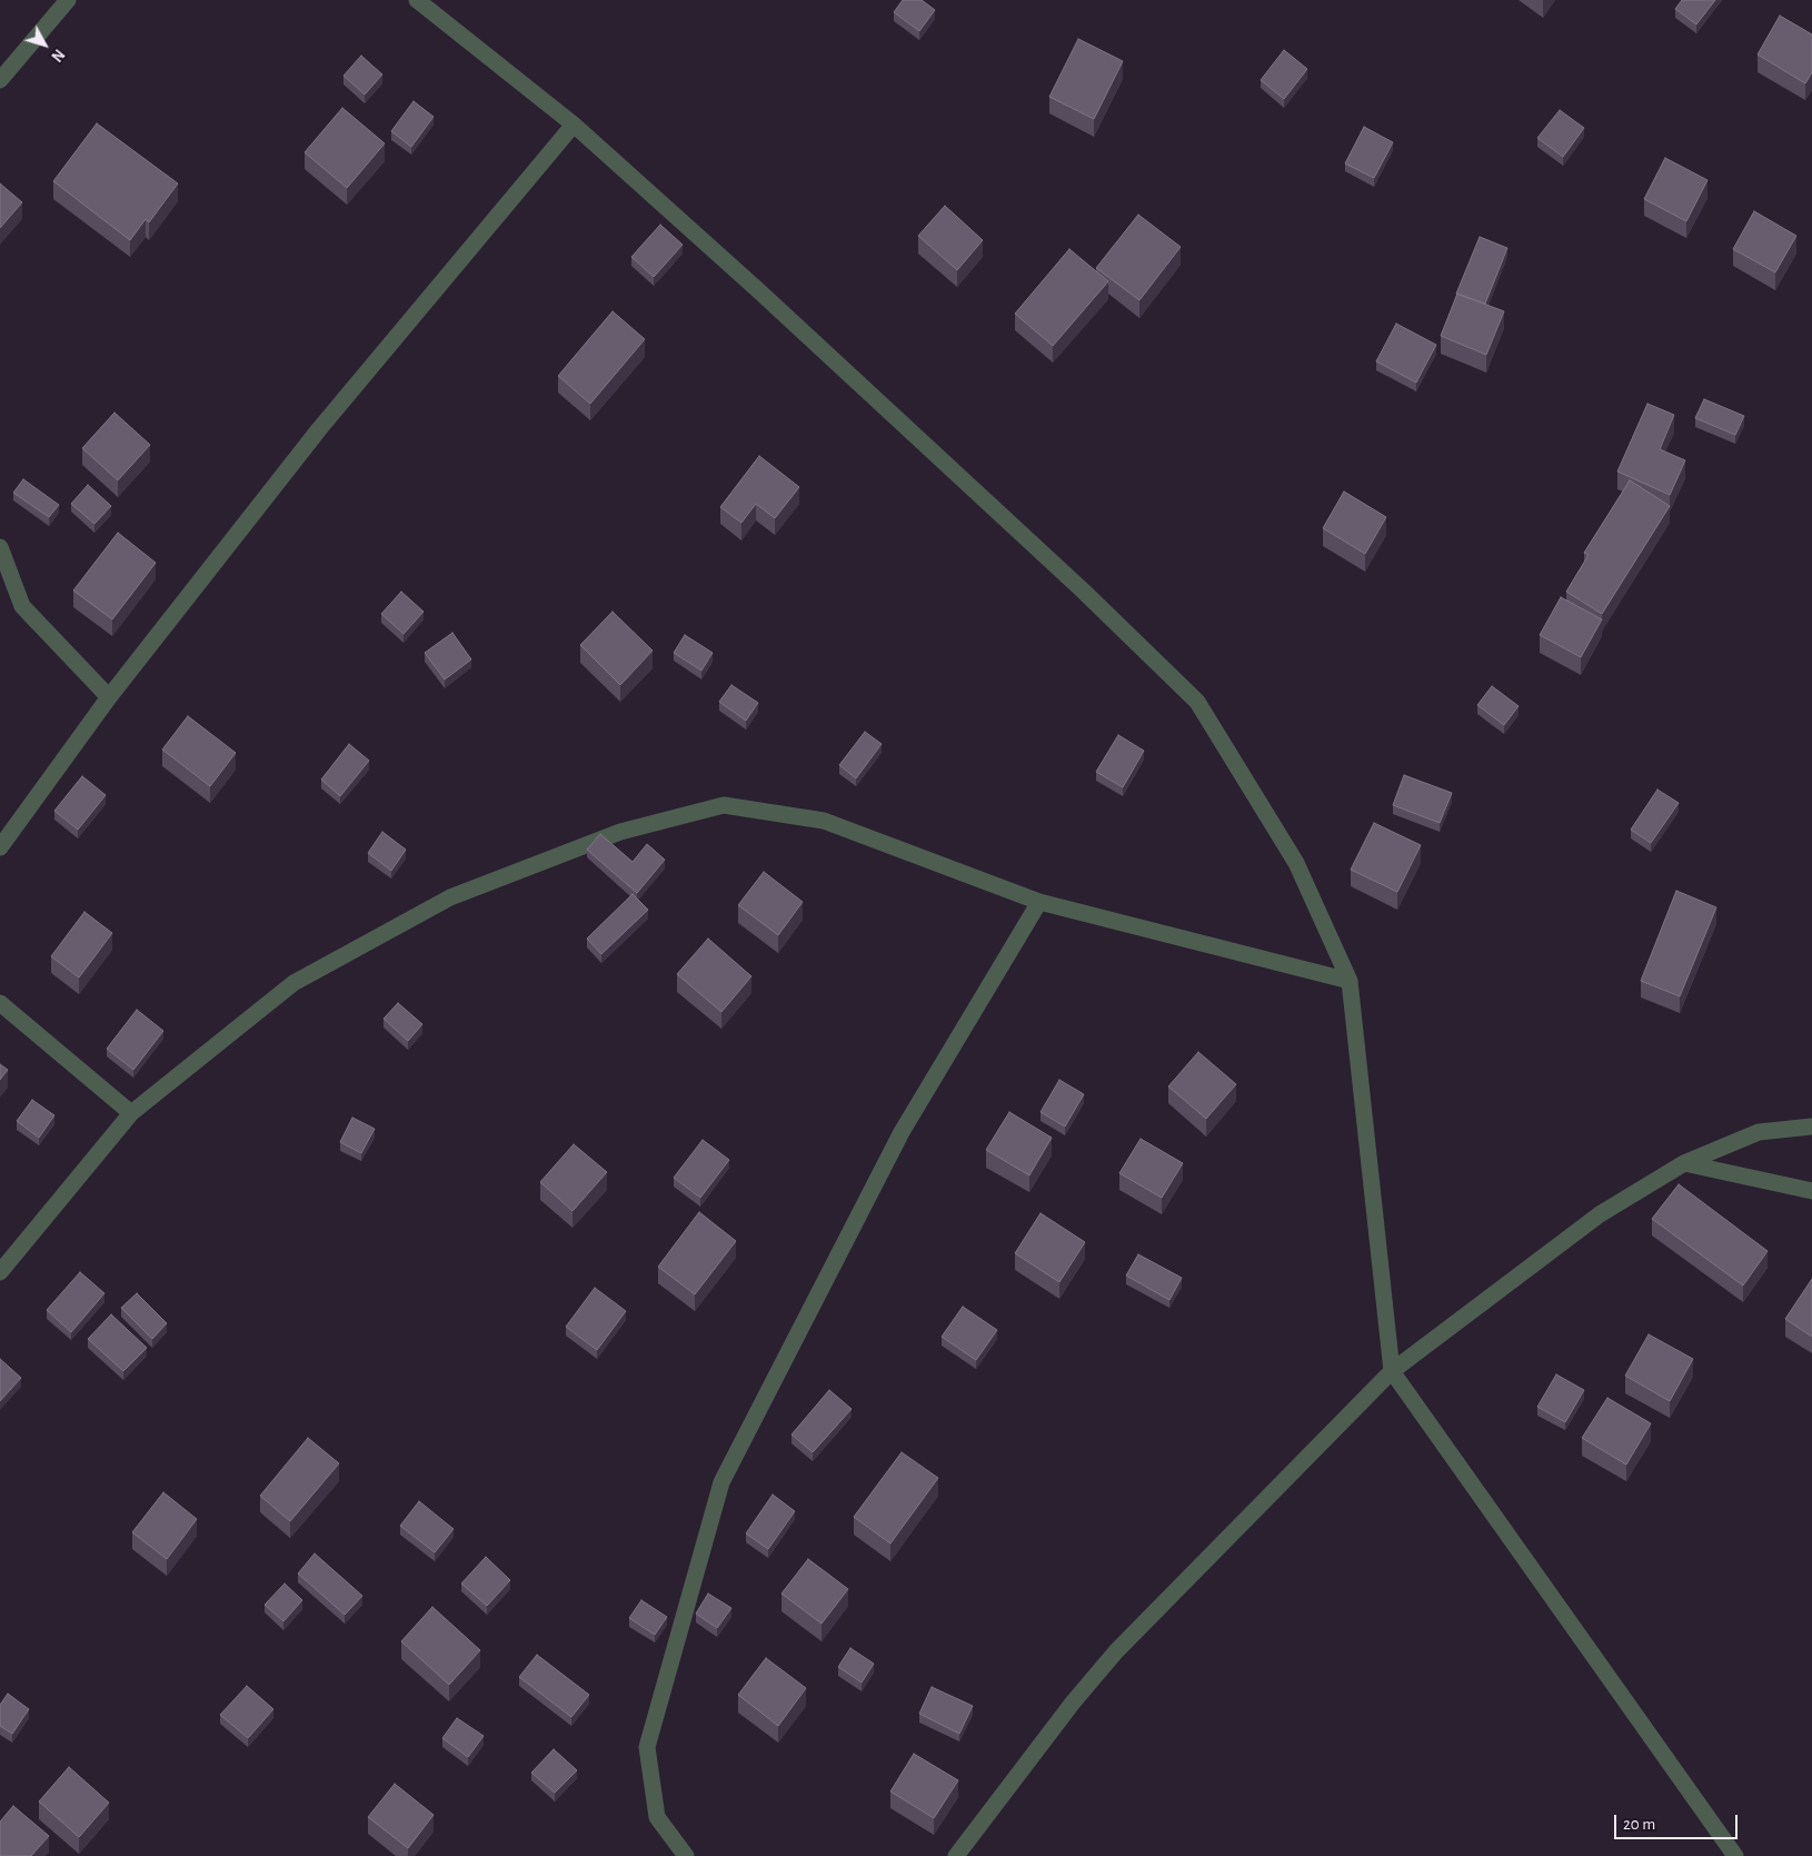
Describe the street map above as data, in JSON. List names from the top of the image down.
{
  "scale_bar": "20 m",
  "north": "bottom right"
}
